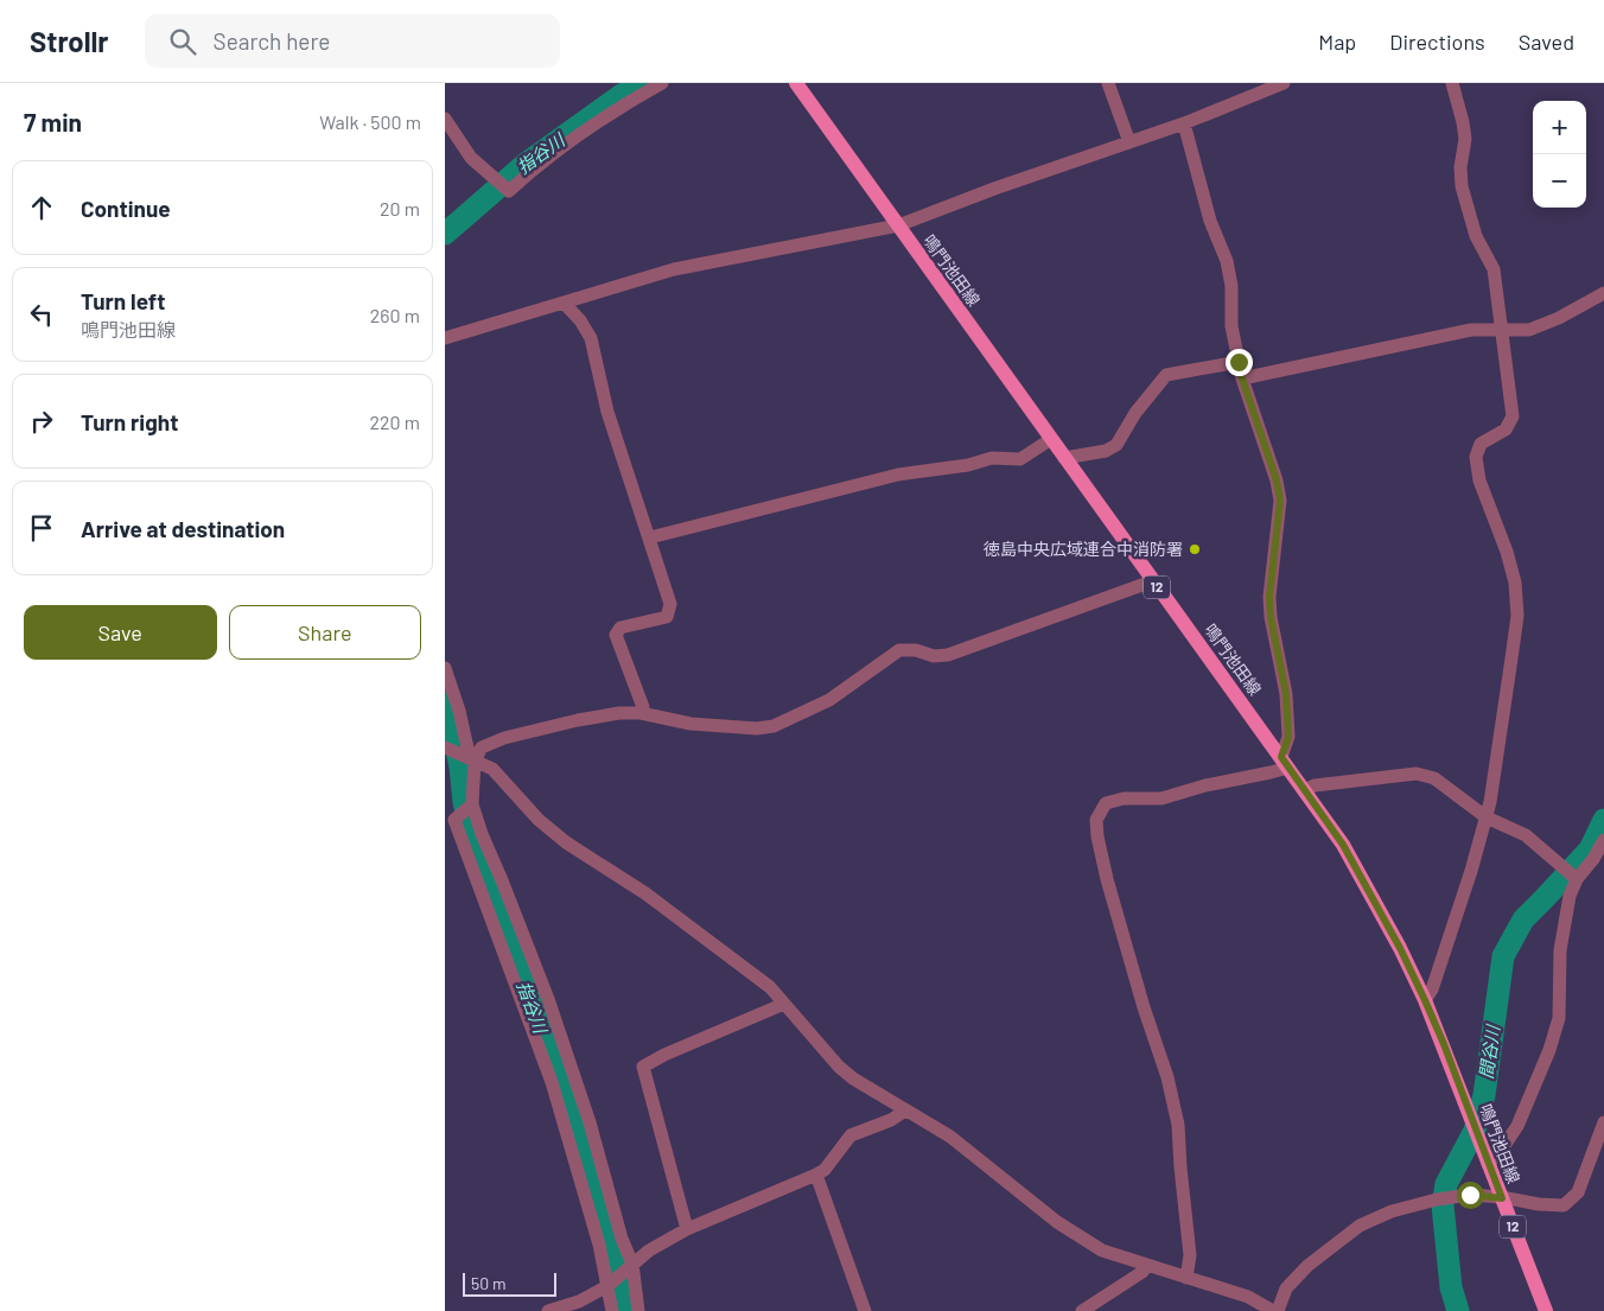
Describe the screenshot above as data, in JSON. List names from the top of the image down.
{
  "streets": {
    "main road": ["鳴門池田線", "12"]
  },
  "water": ["指谷川", "間谷川"],
  "places": ["徳島中央広域連合中消防署"],
  "scale_bar": "50 m",
  "page": {
    "header": "Strollr",
    "search": "Search here",
    "nav": ["Map", "Directions", "Saved"],
    "heading": ["7 min", "Walk · 500 m"],
    "map_buttons": ["+", "−"],
    "list": [
      ["Continue", "20 m"],
      ["Turn left", "鳴門池田線", "260 m"],
      ["Turn right", "220 m"],
      "Arrive at destination"
    ],
    "buttons": ["Save", "Share"],
    "scale": "50 m"
  }
}
